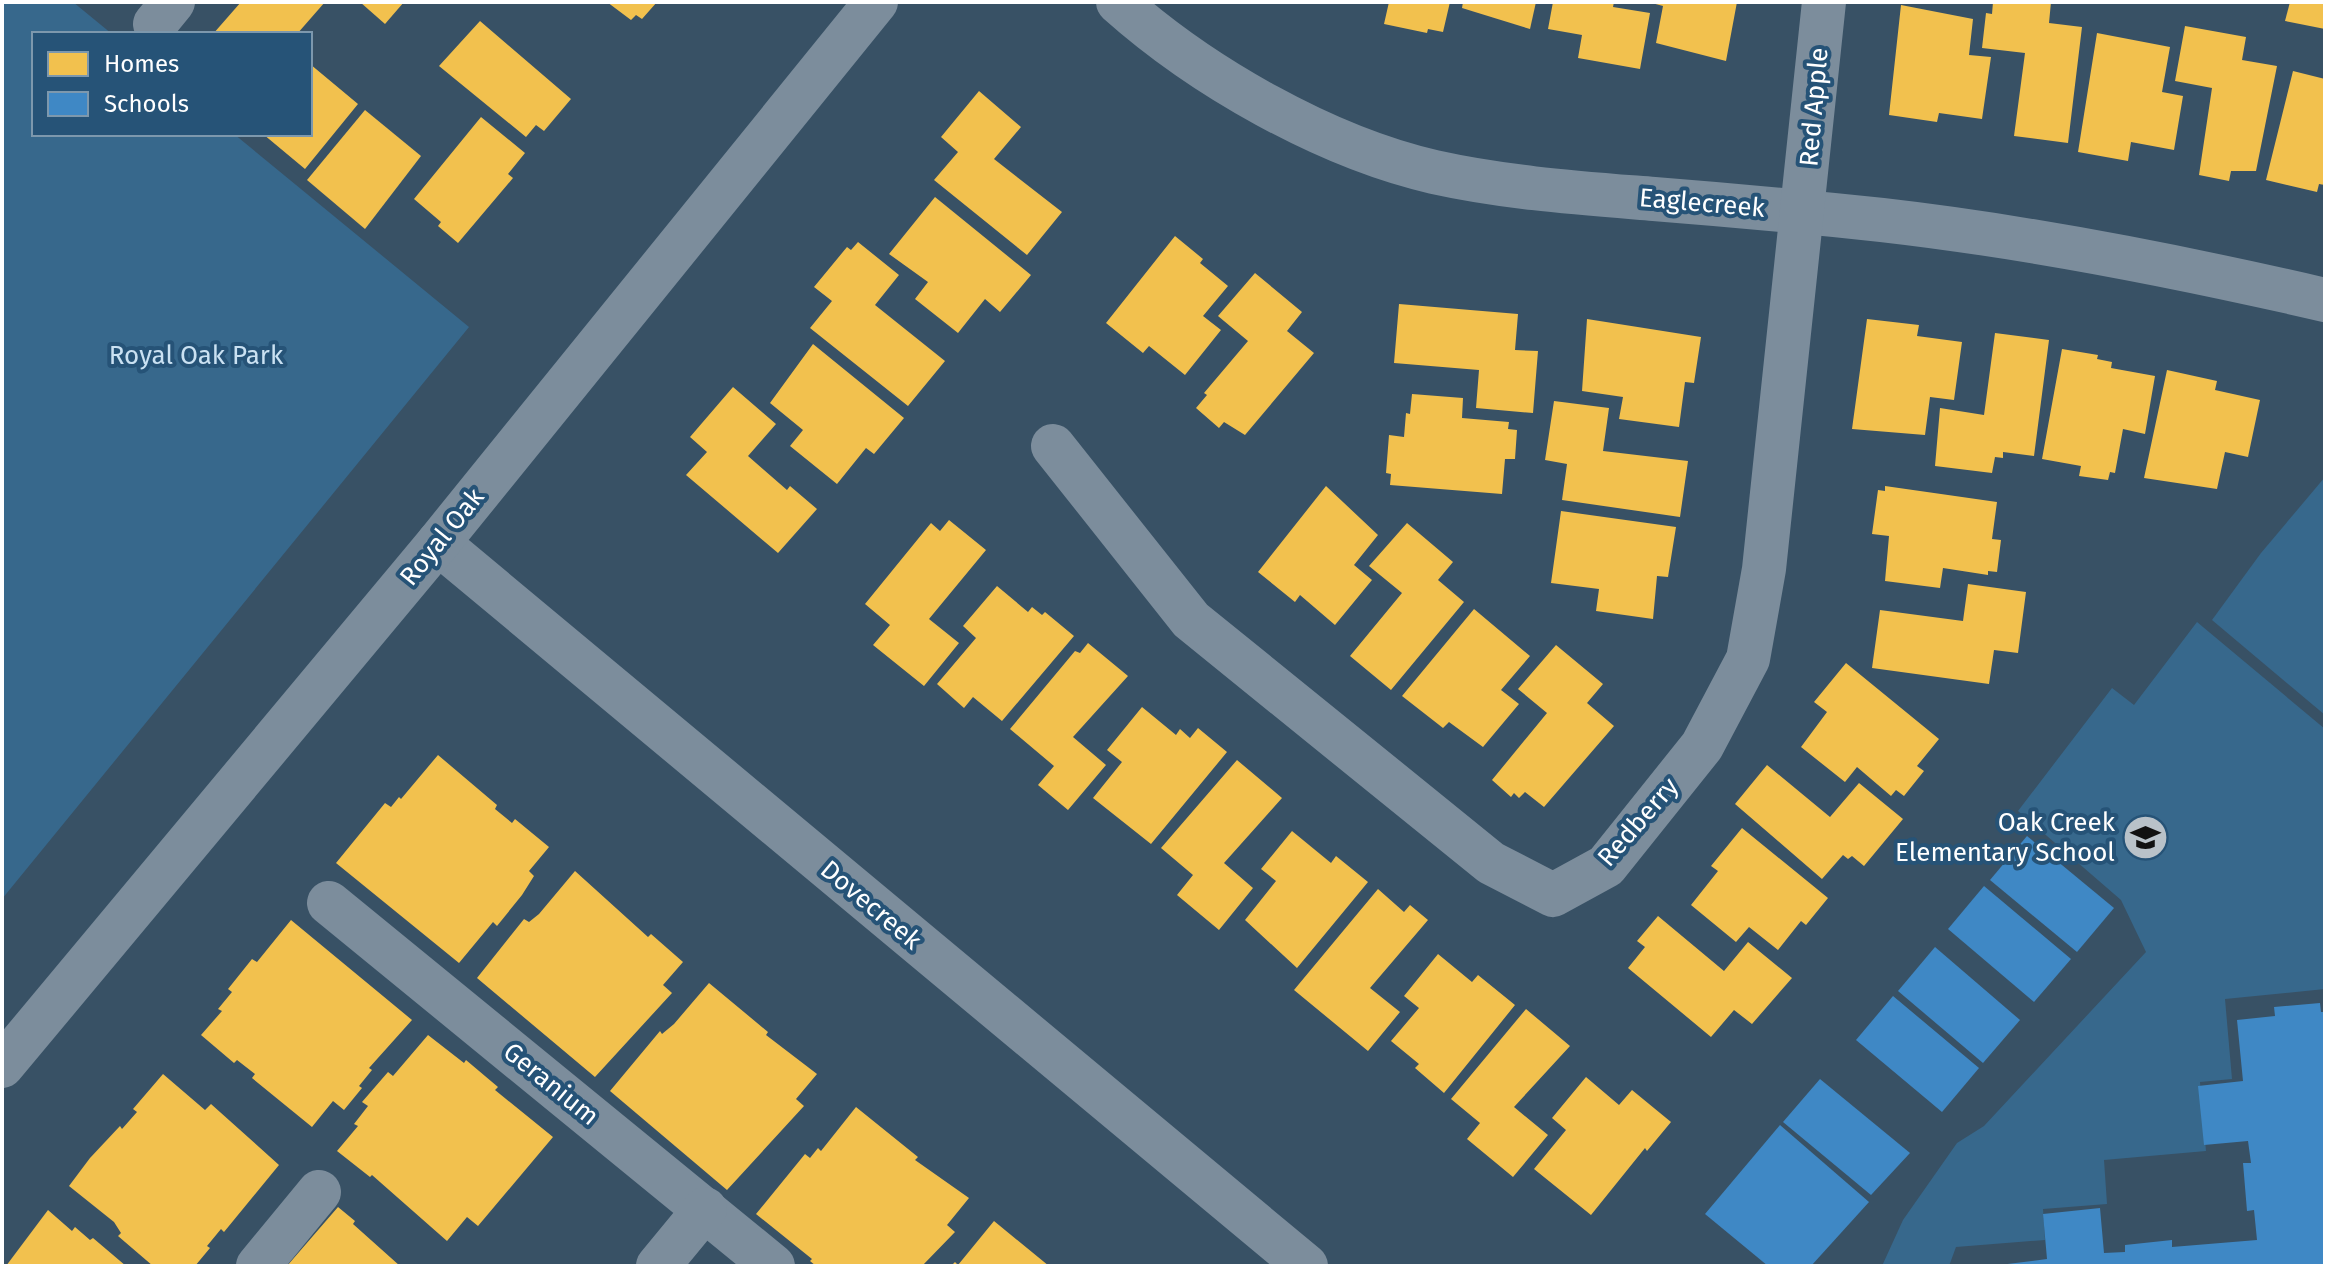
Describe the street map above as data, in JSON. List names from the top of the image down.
{
  "streets": {
    "street": [
      "Red Apple",
      "Eaglecreek",
      "Royal Oak",
      "Redberry",
      "Dovecreek",
      "Geranium"
    ]
  },
  "crossings": [
    ["Red Apple", "Eaglecreek"],
    ["Red Apple", "Redberry"],
    ["Eaglecreek", "Redberry"],
    ["Royal Oak", "Dovecreek"]
  ],
  "parks": ["Royal Oak Park"],
  "places": {
    "school or university": ["Oak Creek Elementary School"]
  },
  "legend": ["Homes", "Schools"]
}
